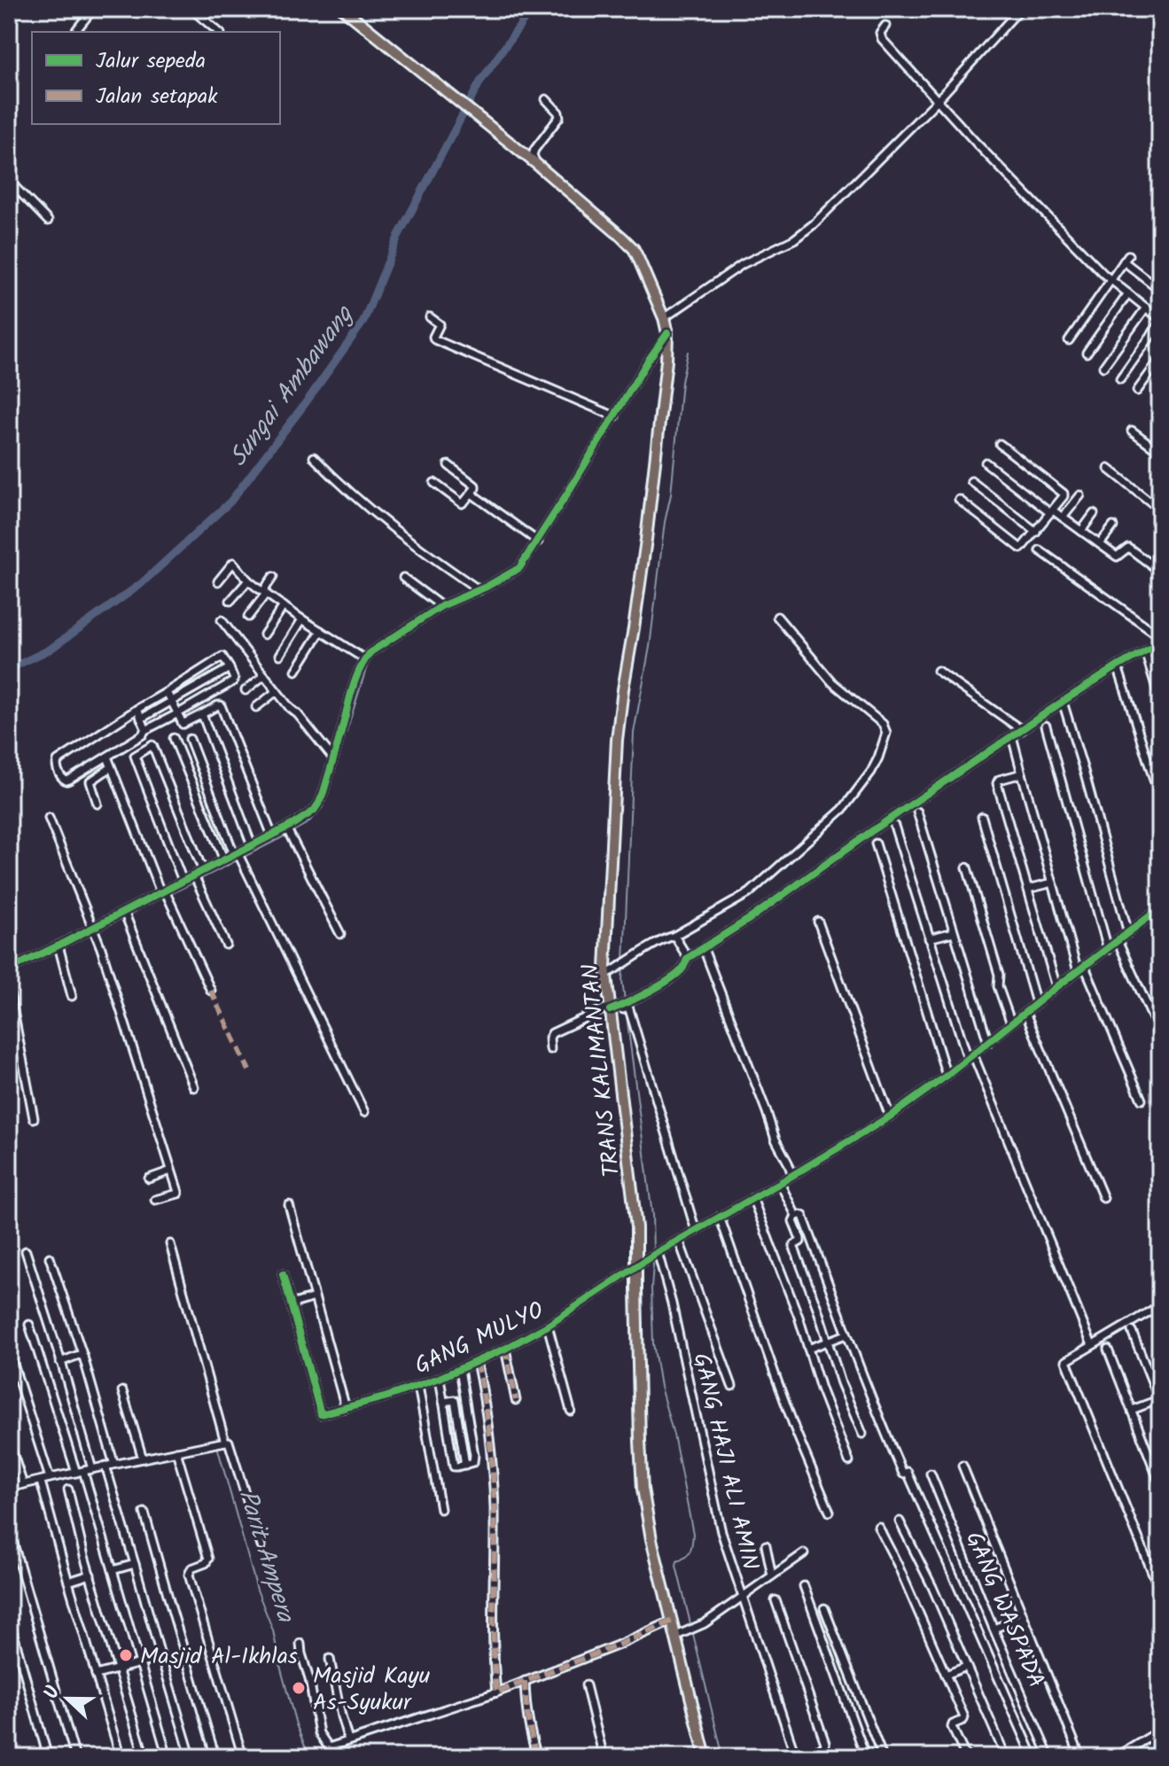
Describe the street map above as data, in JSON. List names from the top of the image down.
{
  "streets": {
    "highway": ["TRANS KALIMANTAN"],
    "street": ["GANG MULYO", "GANG HAJI ALI AMIN", "GANG WASPADA"]
  },
  "crossings": [
    ["TRANS KALIMANTAN", "GANG MULYO"],
    ["GANG MULYO", "GANG HAJI ALI AMIN"]
  ],
  "water": ["Sungai Ambawang", "Parit Ampera"],
  "places": ["Masjid Al-Ikhlas", "Masjid Kayu As-Syukur"],
  "legend": ["Jalur sepeda", "Jalan setapak"],
  "north": "left"
}
